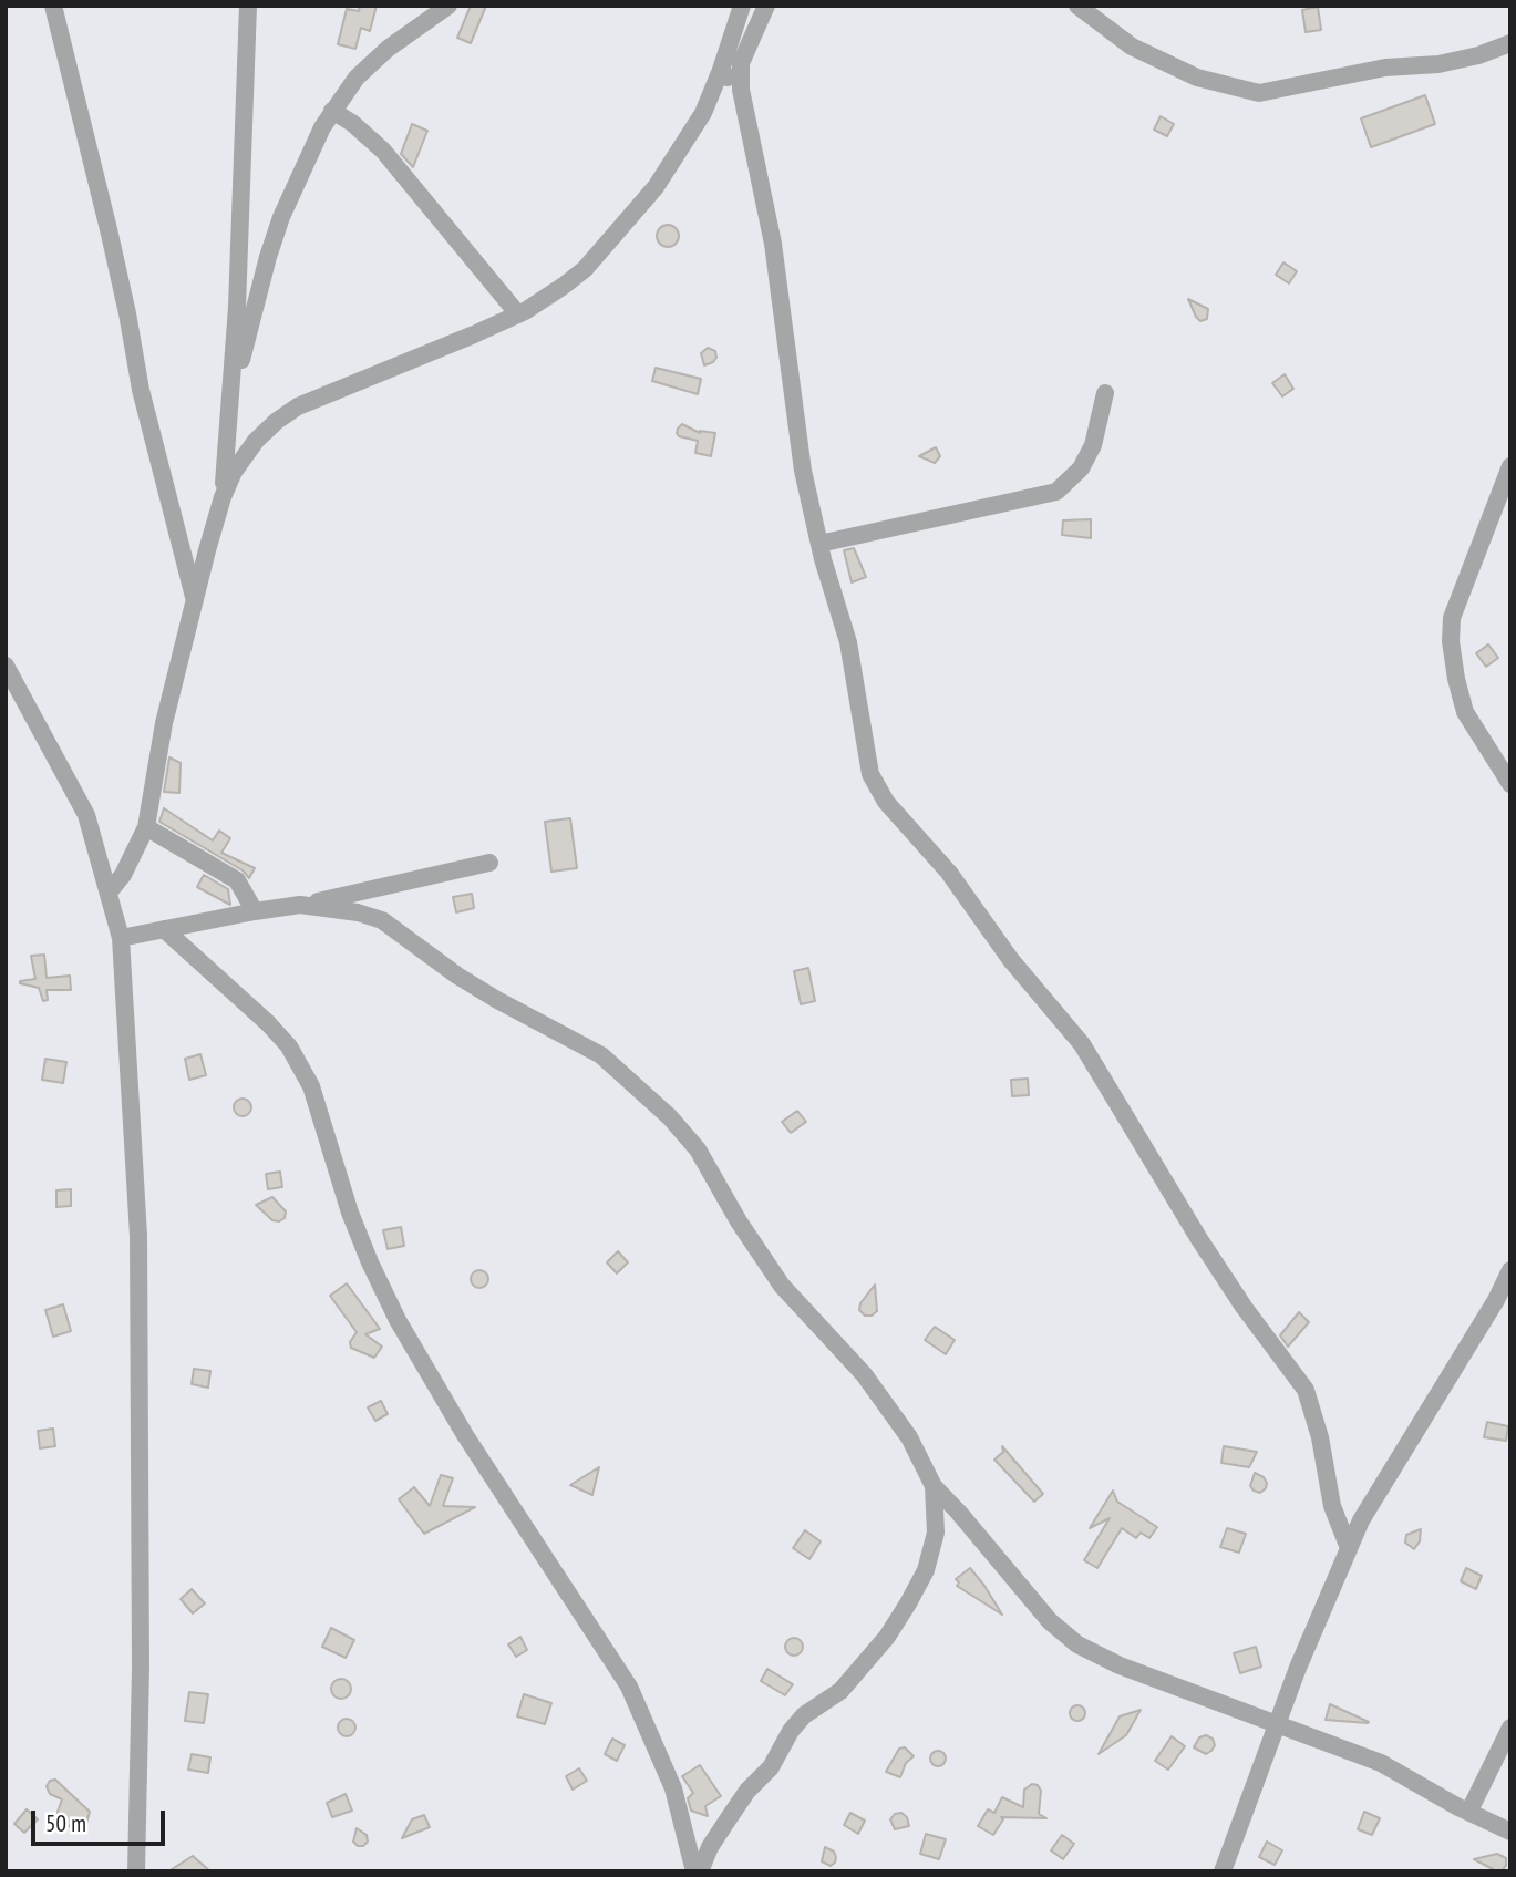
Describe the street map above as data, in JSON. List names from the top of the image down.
{
  "scale_bar": "50 m"
}
